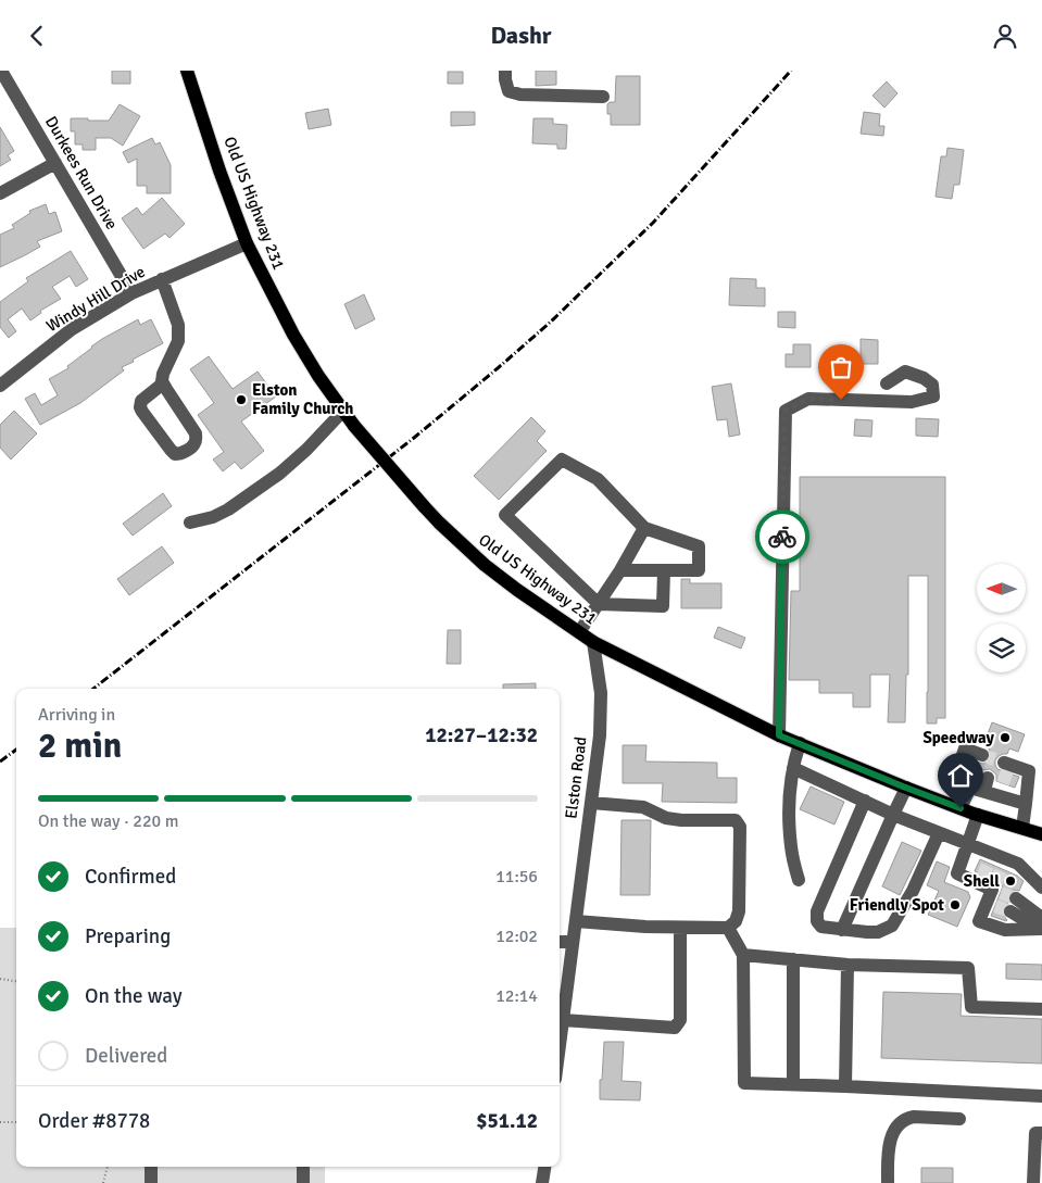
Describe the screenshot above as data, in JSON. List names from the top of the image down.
{
  "streets": {
    "main road": ["Old US Highway 231"],
    "street": ["Durkees Run Drive", "Windy Hill Drive", "Elston Road"]
  },
  "crossings": [
    ["Durkees Run Drive", "Windy Hill Drive"],
    ["Old US Highway 231", "Windy Hill Drive"],
    ["Old US Highway 231", "Elston Road"]
  ],
  "places": [
    "Elston Family Church",
    "Speedway",
    "Shell",
    "Friendly Spot"
  ],
  "north": "left",
  "page": {
    "header": "Dashr",
    "heading": ["2 min", "Arriving in", "12:27–12:32"],
    "panel": ["Order #8778", "$51.12"],
    "bar": "On the way · 220 m",
    "list": [
      ["Confirmed", "11:56"],
      ["Preparing", "12:02"],
      ["On the way", "12:14"],
      "Delivered"
    ]
  }
}
